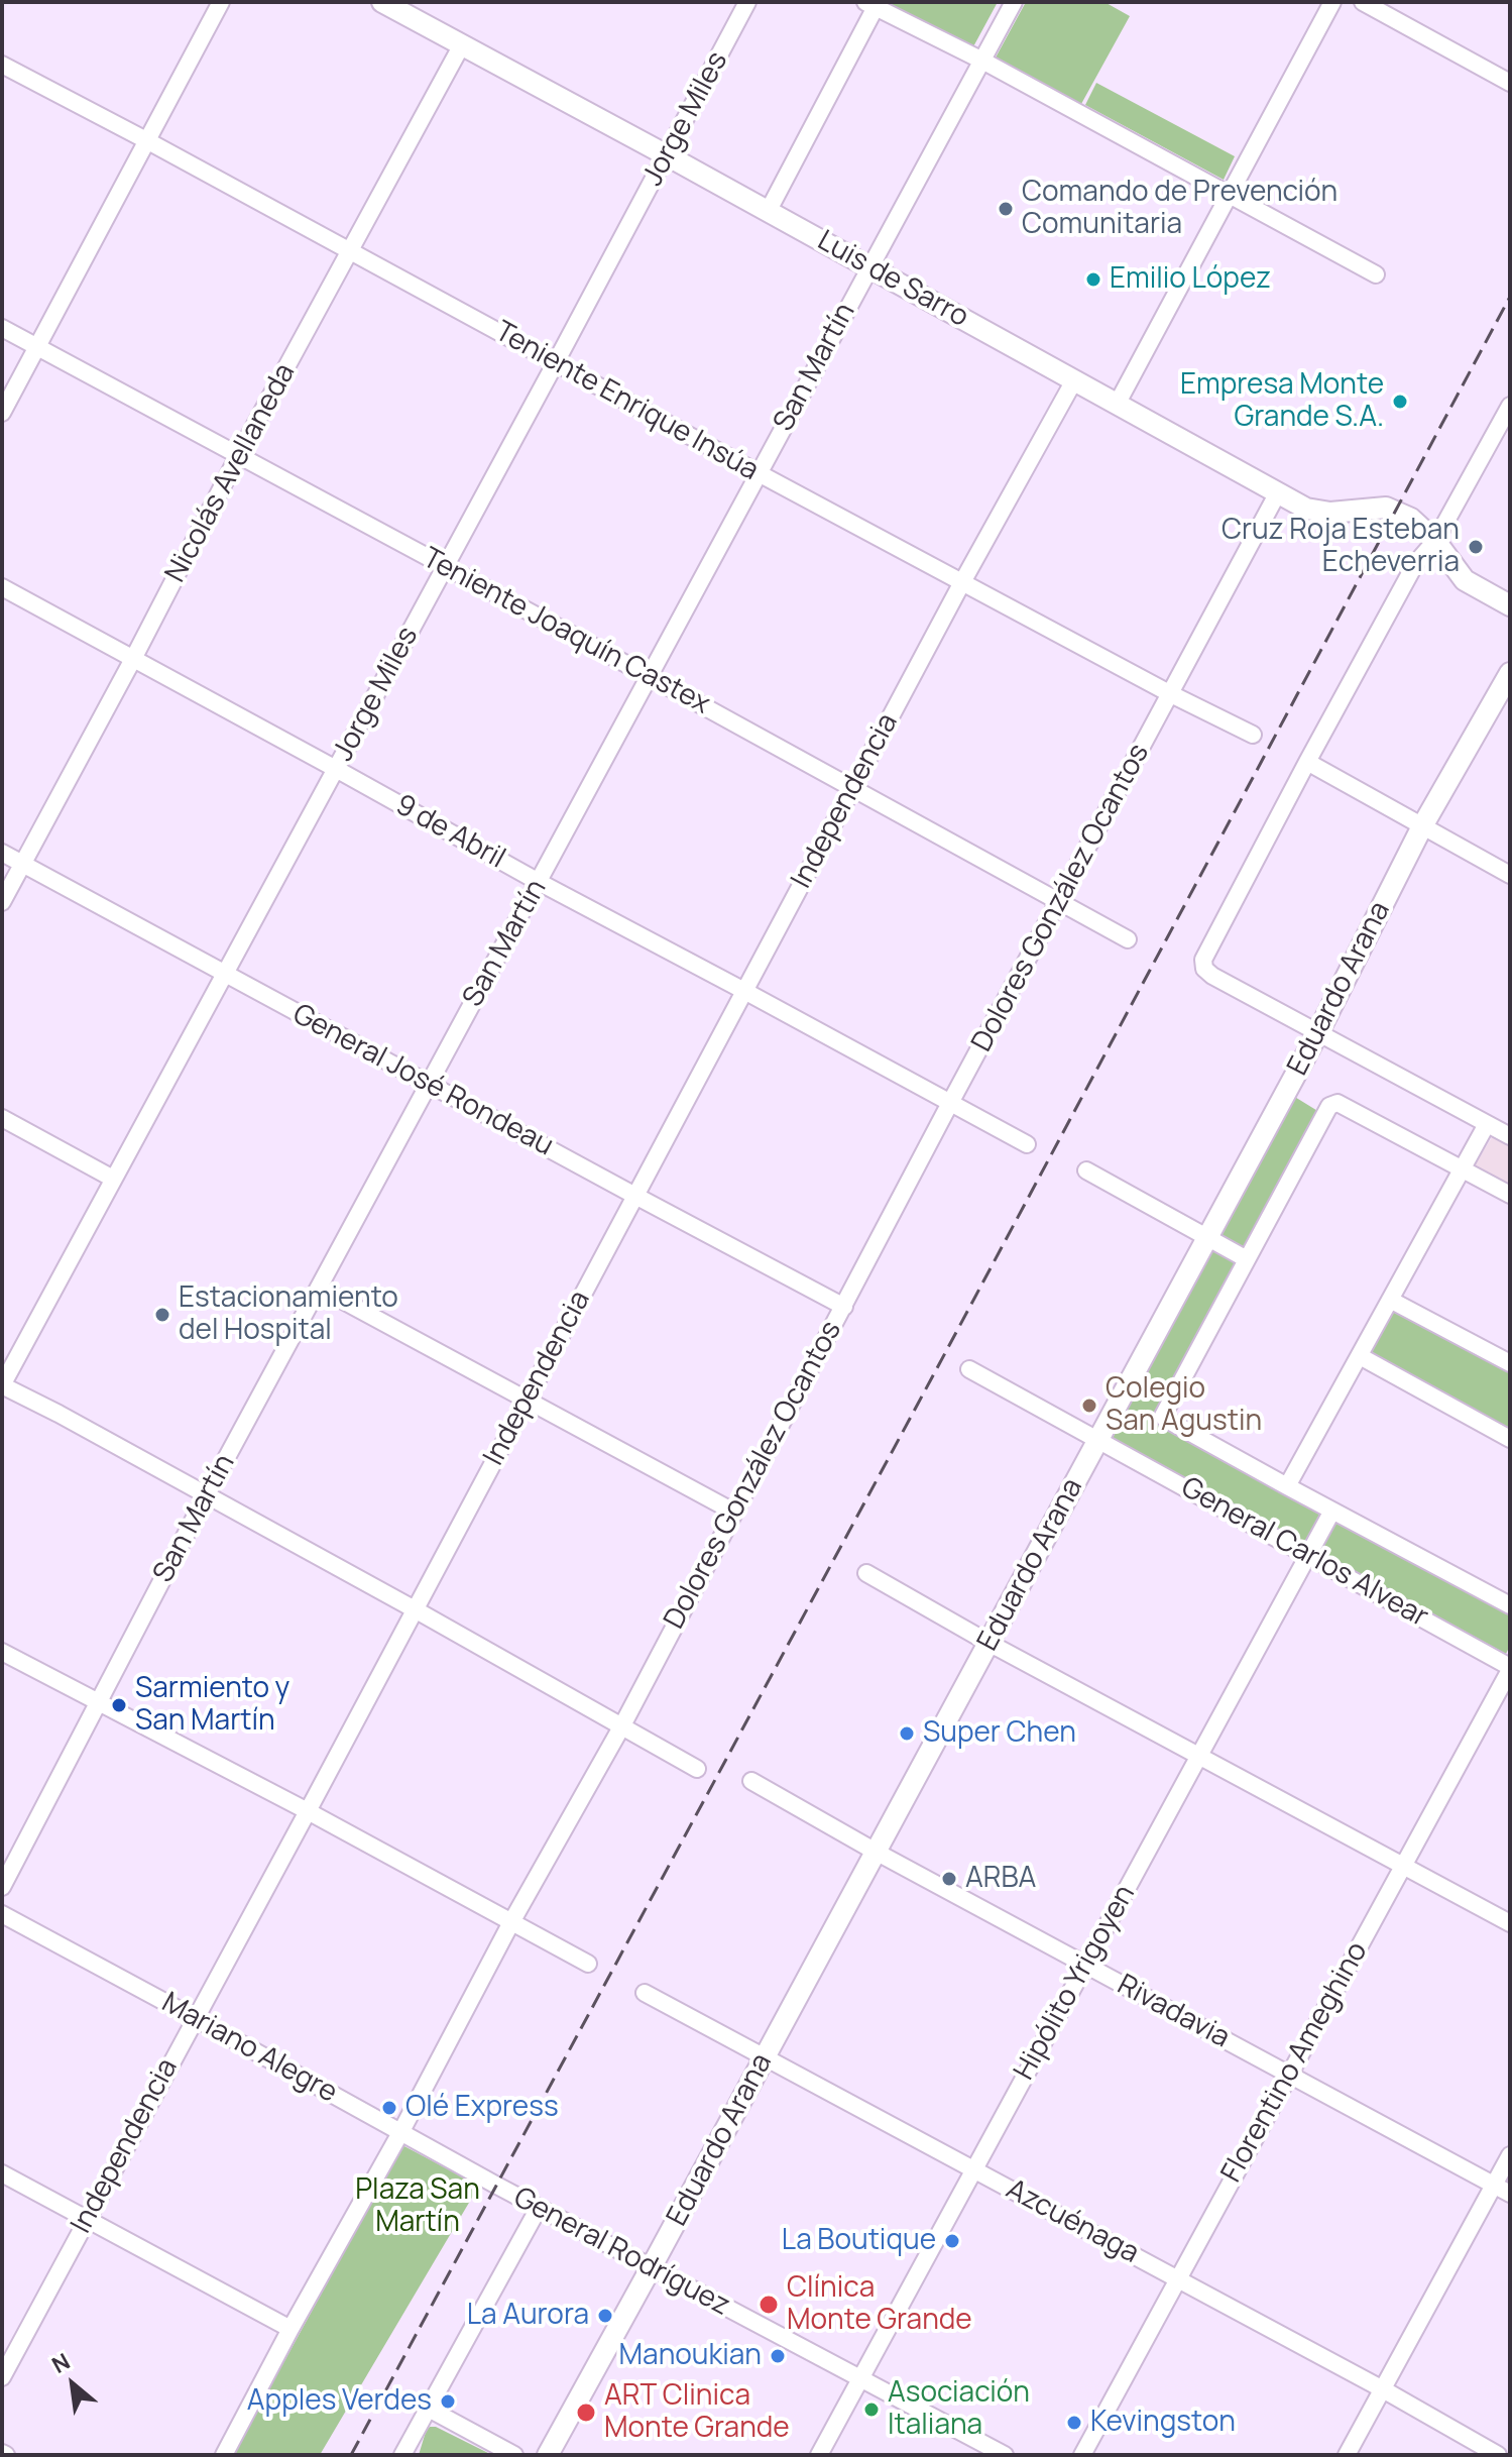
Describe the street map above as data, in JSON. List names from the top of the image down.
{
  "streets": {
    "main road": ["Luis de Sarro", "Eduardo Arana"],
    "street": [
      "Jorge Miles",
      "San Martín",
      "Teniente Enrique Insúa",
      "Nicolás Avellaneda",
      "Teniente Joaquín Castex",
      "Independencia",
      "9 de Abril",
      "Dolores González Ocantos",
      "General José Rondeau",
      "General Carlos Alvear",
      "Hipólito Yrigoyen",
      "Rivadavia",
      "Mariano Alegre",
      "Florentino Ameghino",
      "Azcuénaga",
      "General Rodríguez"
    ]
  },
  "crossings": [
    ["Jorge Miles", "Luis de Sarro"],
    ["Jorge Miles", "Teniente Enrique Insúa"],
    ["Jorge Miles", "Teniente Joaquín Castex"],
    ["Jorge Miles", "9 de Abril"],
    ["Jorge Miles", "General José Rondeau"],
    ["Luis de Sarro", "San Martín"],
    ["Luis de Sarro", "Nicolás Avellaneda"],
    ["Luis de Sarro", "Independencia"],
    ["Luis de Sarro", "Dolores González Ocantos"],
    ["San Martín", "Teniente Enrique Insúa"],
    ["San Martín", "Teniente Joaquín Castex"],
    ["San Martín", "9 de Abril"],
    ["San Martín", "General José Rondeau"],
    ["Teniente Enrique Insúa", "Nicolás Avellaneda"],
    ["Teniente Enrique Insúa", "Independencia"],
    ["Teniente Enrique Insúa", "Dolores González Ocantos"],
    ["Nicolás Avellaneda", "Teniente Joaquín Castex"],
    ["Nicolás Avellaneda", "9 de Abril"],
    ["Nicolás Avellaneda", "General José Rondeau"],
    ["Teniente Joaquín Castex", "Independencia"],
    ["Teniente Joaquín Castex", "Dolores González Ocantos"],
    ["Independencia", "9 de Abril"],
    ["Independencia", "General José Rondeau"],
    ["Independencia", "Mariano Alegre"],
    ["9 de Abril", "Dolores González Ocantos"],
    ["Dolores González Ocantos", "General José Rondeau"],
    ["Dolores González Ocantos", "Mariano Alegre"],
    ["Eduardo Arana", "General Carlos Alvear"],
    ["Eduardo Arana", "Rivadavia"],
    ["Eduardo Arana", "Azcuénaga"],
    ["Eduardo Arana", "General Rodríguez"],
    ["General Carlos Alvear", "Hipólito Yrigoyen"],
    ["General Carlos Alvear", "Florentino Ameghino"],
    ["Hipólito Yrigoyen", "Rivadavia"],
    ["Hipólito Yrigoyen", "Azcuénaga"],
    ["Hipólito Yrigoyen", "General Rodríguez"],
    ["Rivadavia", "Florentino Ameghino"],
    ["Mariano Alegre", "General Rodríguez"],
    ["Florentino Ameghino", "Azcuénaga"]
  ],
  "parks": ["Plaza San Martín"],
  "places": [
    "Comando de Prevención Comunitaria",
    "Emilio López",
    "Empresa Monte Grande S.A.",
    "Cruz Roja Esteban Echeverria",
    "Estacionamiento del Hospital",
    "Colegio San Agustin",
    "Sarmiento y San Martín",
    "Super Chen",
    "ARBA",
    "Olé Express",
    "La Boutique",
    "Clínica Monte Grande",
    "La Aurora",
    "Manoukian",
    "Apples Verdes",
    "Asociación Italiana",
    "ART Clinica Monte Grande",
    "Kevingston"
  ],
  "north": "top left"
}
